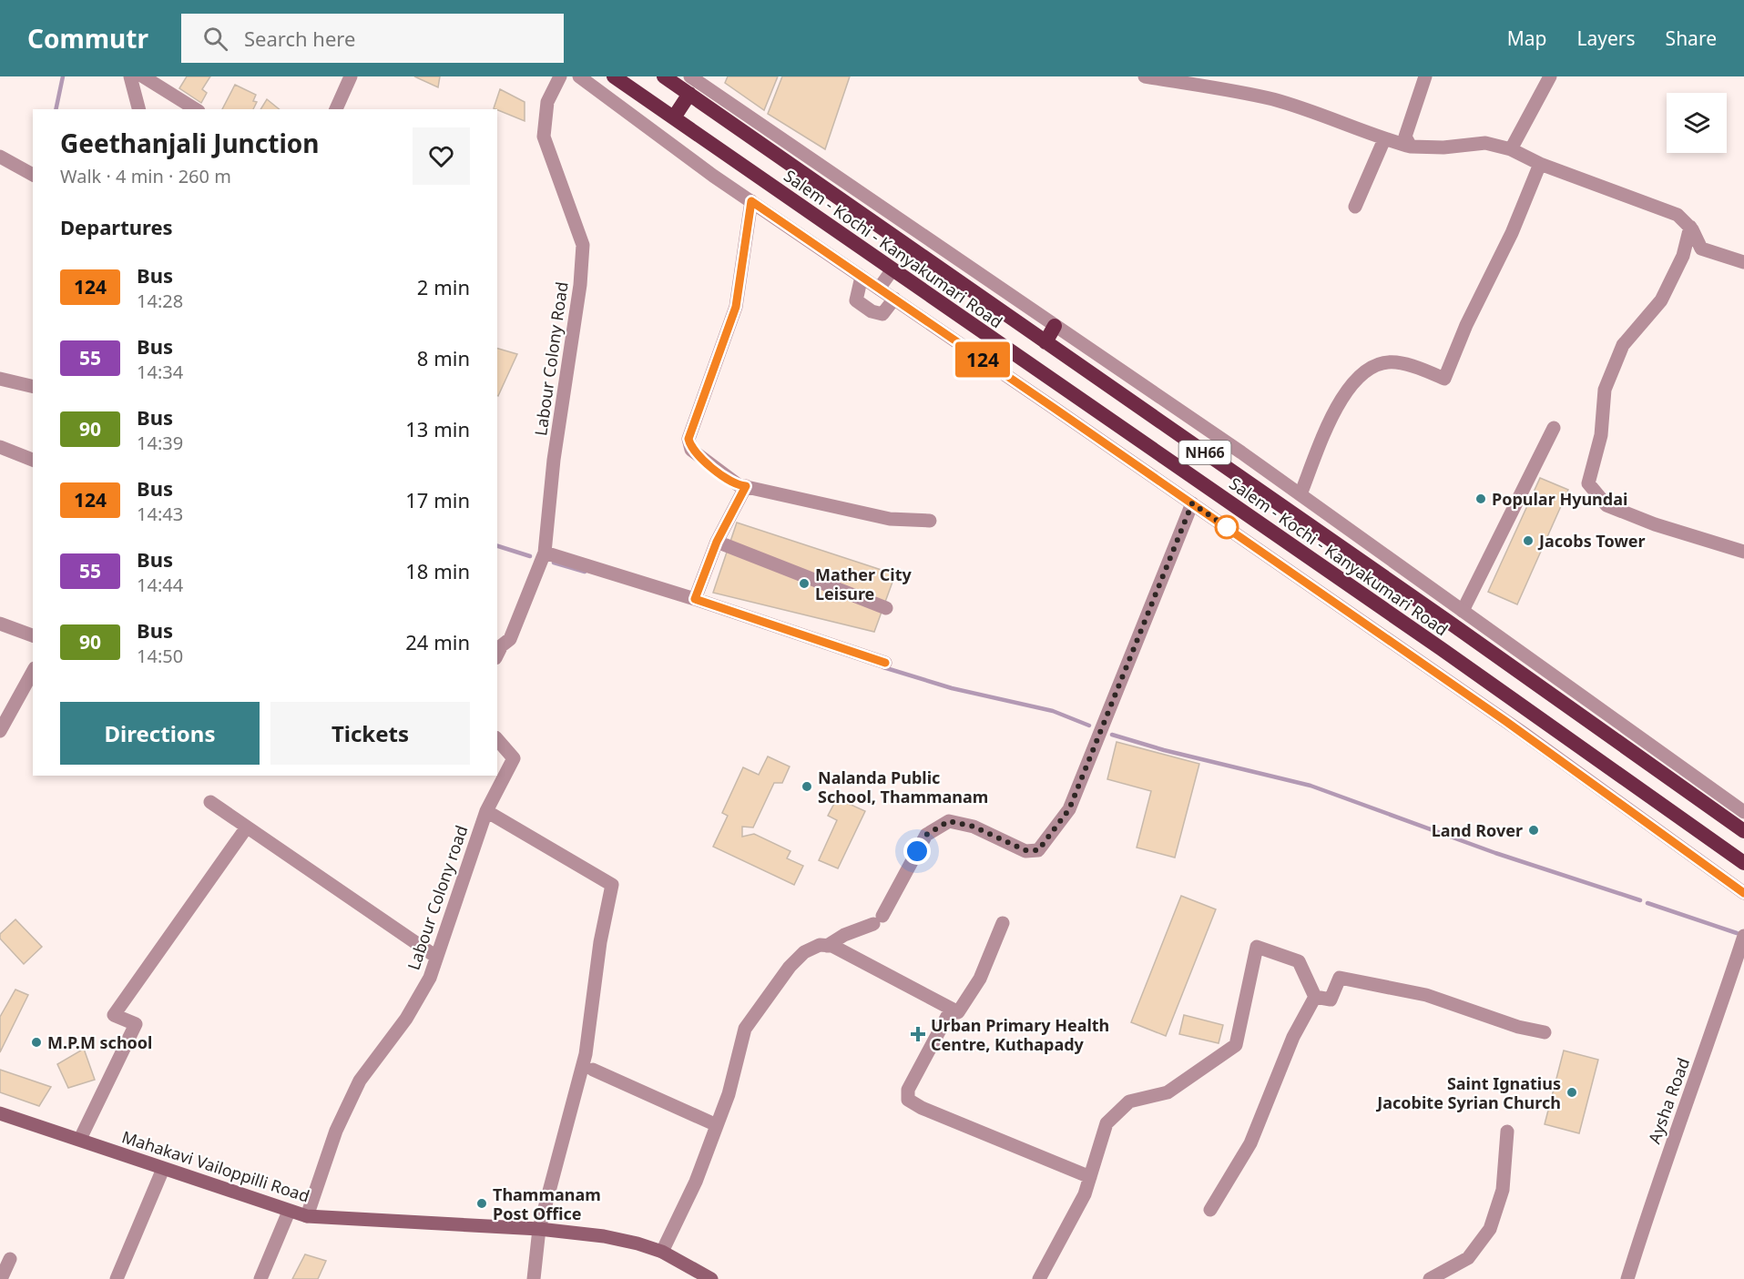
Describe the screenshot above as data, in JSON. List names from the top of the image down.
{
  "streets": {
    "highway": ["Salem - Kochi - Kanyakumari Road", "NH66"],
    "main road": ["Mahakavi Vailoppilli Road"],
    "street": ["Labour Colony Road", "Labour Colony road", "Aysha Road"]
  },
  "crossings": [
    ["Labour Colony road", "Mahakavi Vailoppilli Road"]
  ],
  "places": {
    "other": [
      "Popular Hyundai",
      "Jacobs Tower",
      "Mather City Leisure",
      "Nalanda Public School, Thammanam",
      "Land Rover",
      "M.P.M school",
      "Saint Ignatius Jacobite Syrian Church",
      "Thammanam Post Office"
    ],
    "health": ["Urban Primary Health Centre, Kuthapady"]
  },
  "lines": ["bus line 124"],
  "page": {
    "header": "Commutr",
    "search": "Search here",
    "nav": ["Map", "Layers", "Share"],
    "on_map": "124",
    "heading": [
      ["Geethanjali Junction", "Walk · 4 min · 260 m"],
      "Departures"
    ],
    "list": [
      {
        "mark": "124",
        "name": "Bus",
        "note": "14:28",
        "value": "2 min"
      },
      {
        "mark": "55",
        "name": "Bus",
        "note": "14:34",
        "value": "8 min"
      },
      {
        "mark": "90",
        "name": "Bus",
        "note": "14:39",
        "value": "13 min"
      },
      {
        "mark": "124",
        "name": "Bus",
        "note": "14:43",
        "value": "17 min"
      },
      {
        "mark": "55",
        "name": "Bus",
        "note": "14:44",
        "value": "18 min"
      },
      {
        "mark": "90",
        "name": "Bus",
        "note": "14:50",
        "value": "24 min"
      }
    ],
    "buttons": ["Directions", "Tickets"]
  }
}
